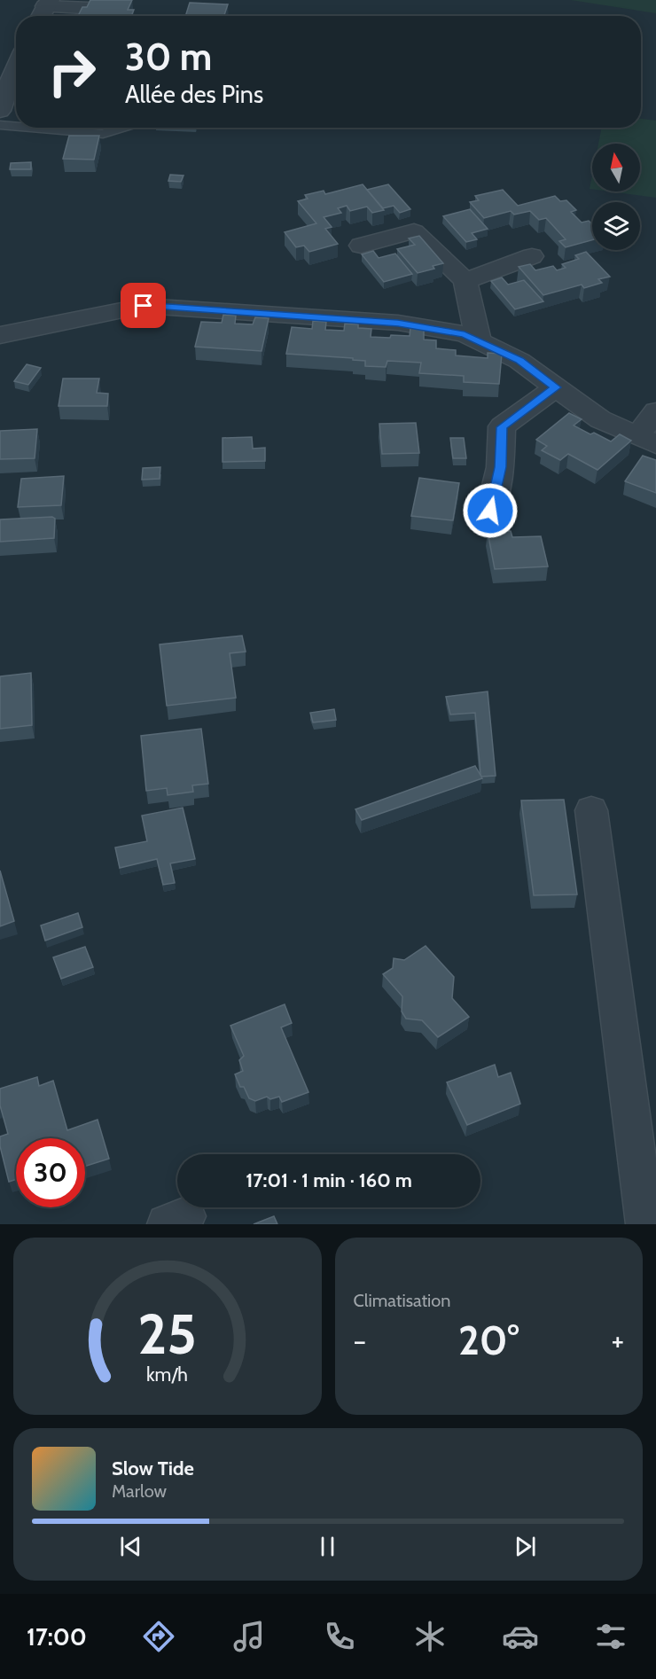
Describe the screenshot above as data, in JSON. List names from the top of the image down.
{
  "north": "top",
  "page": {
    "turn": ["30 m", "Allée des Pins"],
    "limit": "30",
    "trip": "17:01 · 1 min · 160 m",
    "tile": "Climatisation",
    "heat": ["−", "20°", "+"],
    "song": ["Slow Tide", "Marlow"],
    "tabs": "17:00",
    "gauge": ["25", "km/h"]
  }
}
